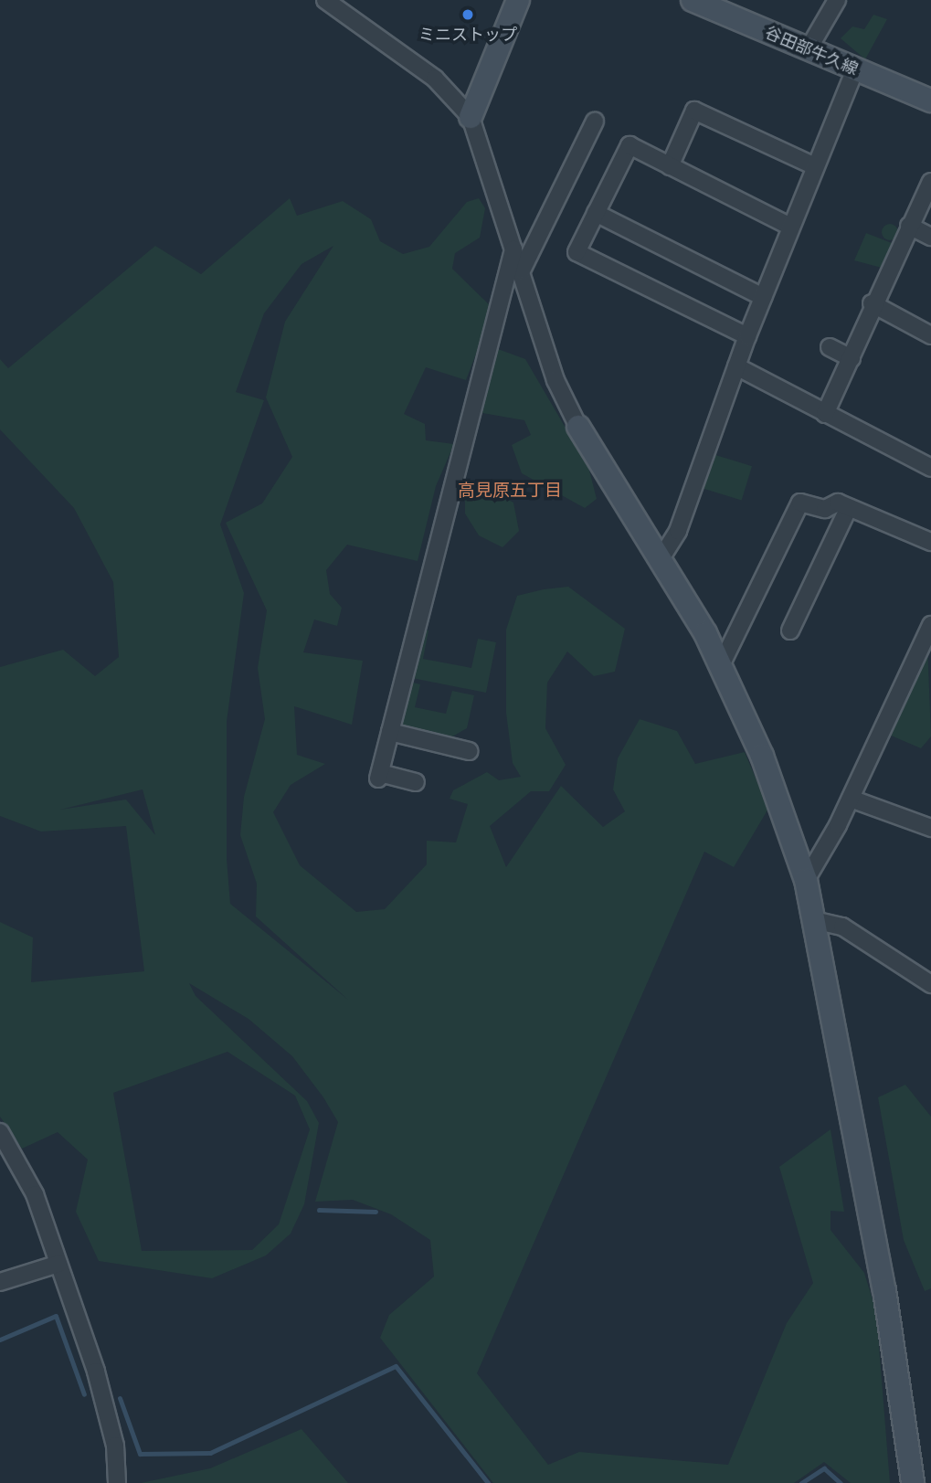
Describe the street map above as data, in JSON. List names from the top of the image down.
{
  "streets": {
    "street": ["谷田部牛久線"]
  },
  "districts": ["高見原五丁目"],
  "places": ["ミニストップ"]
}
